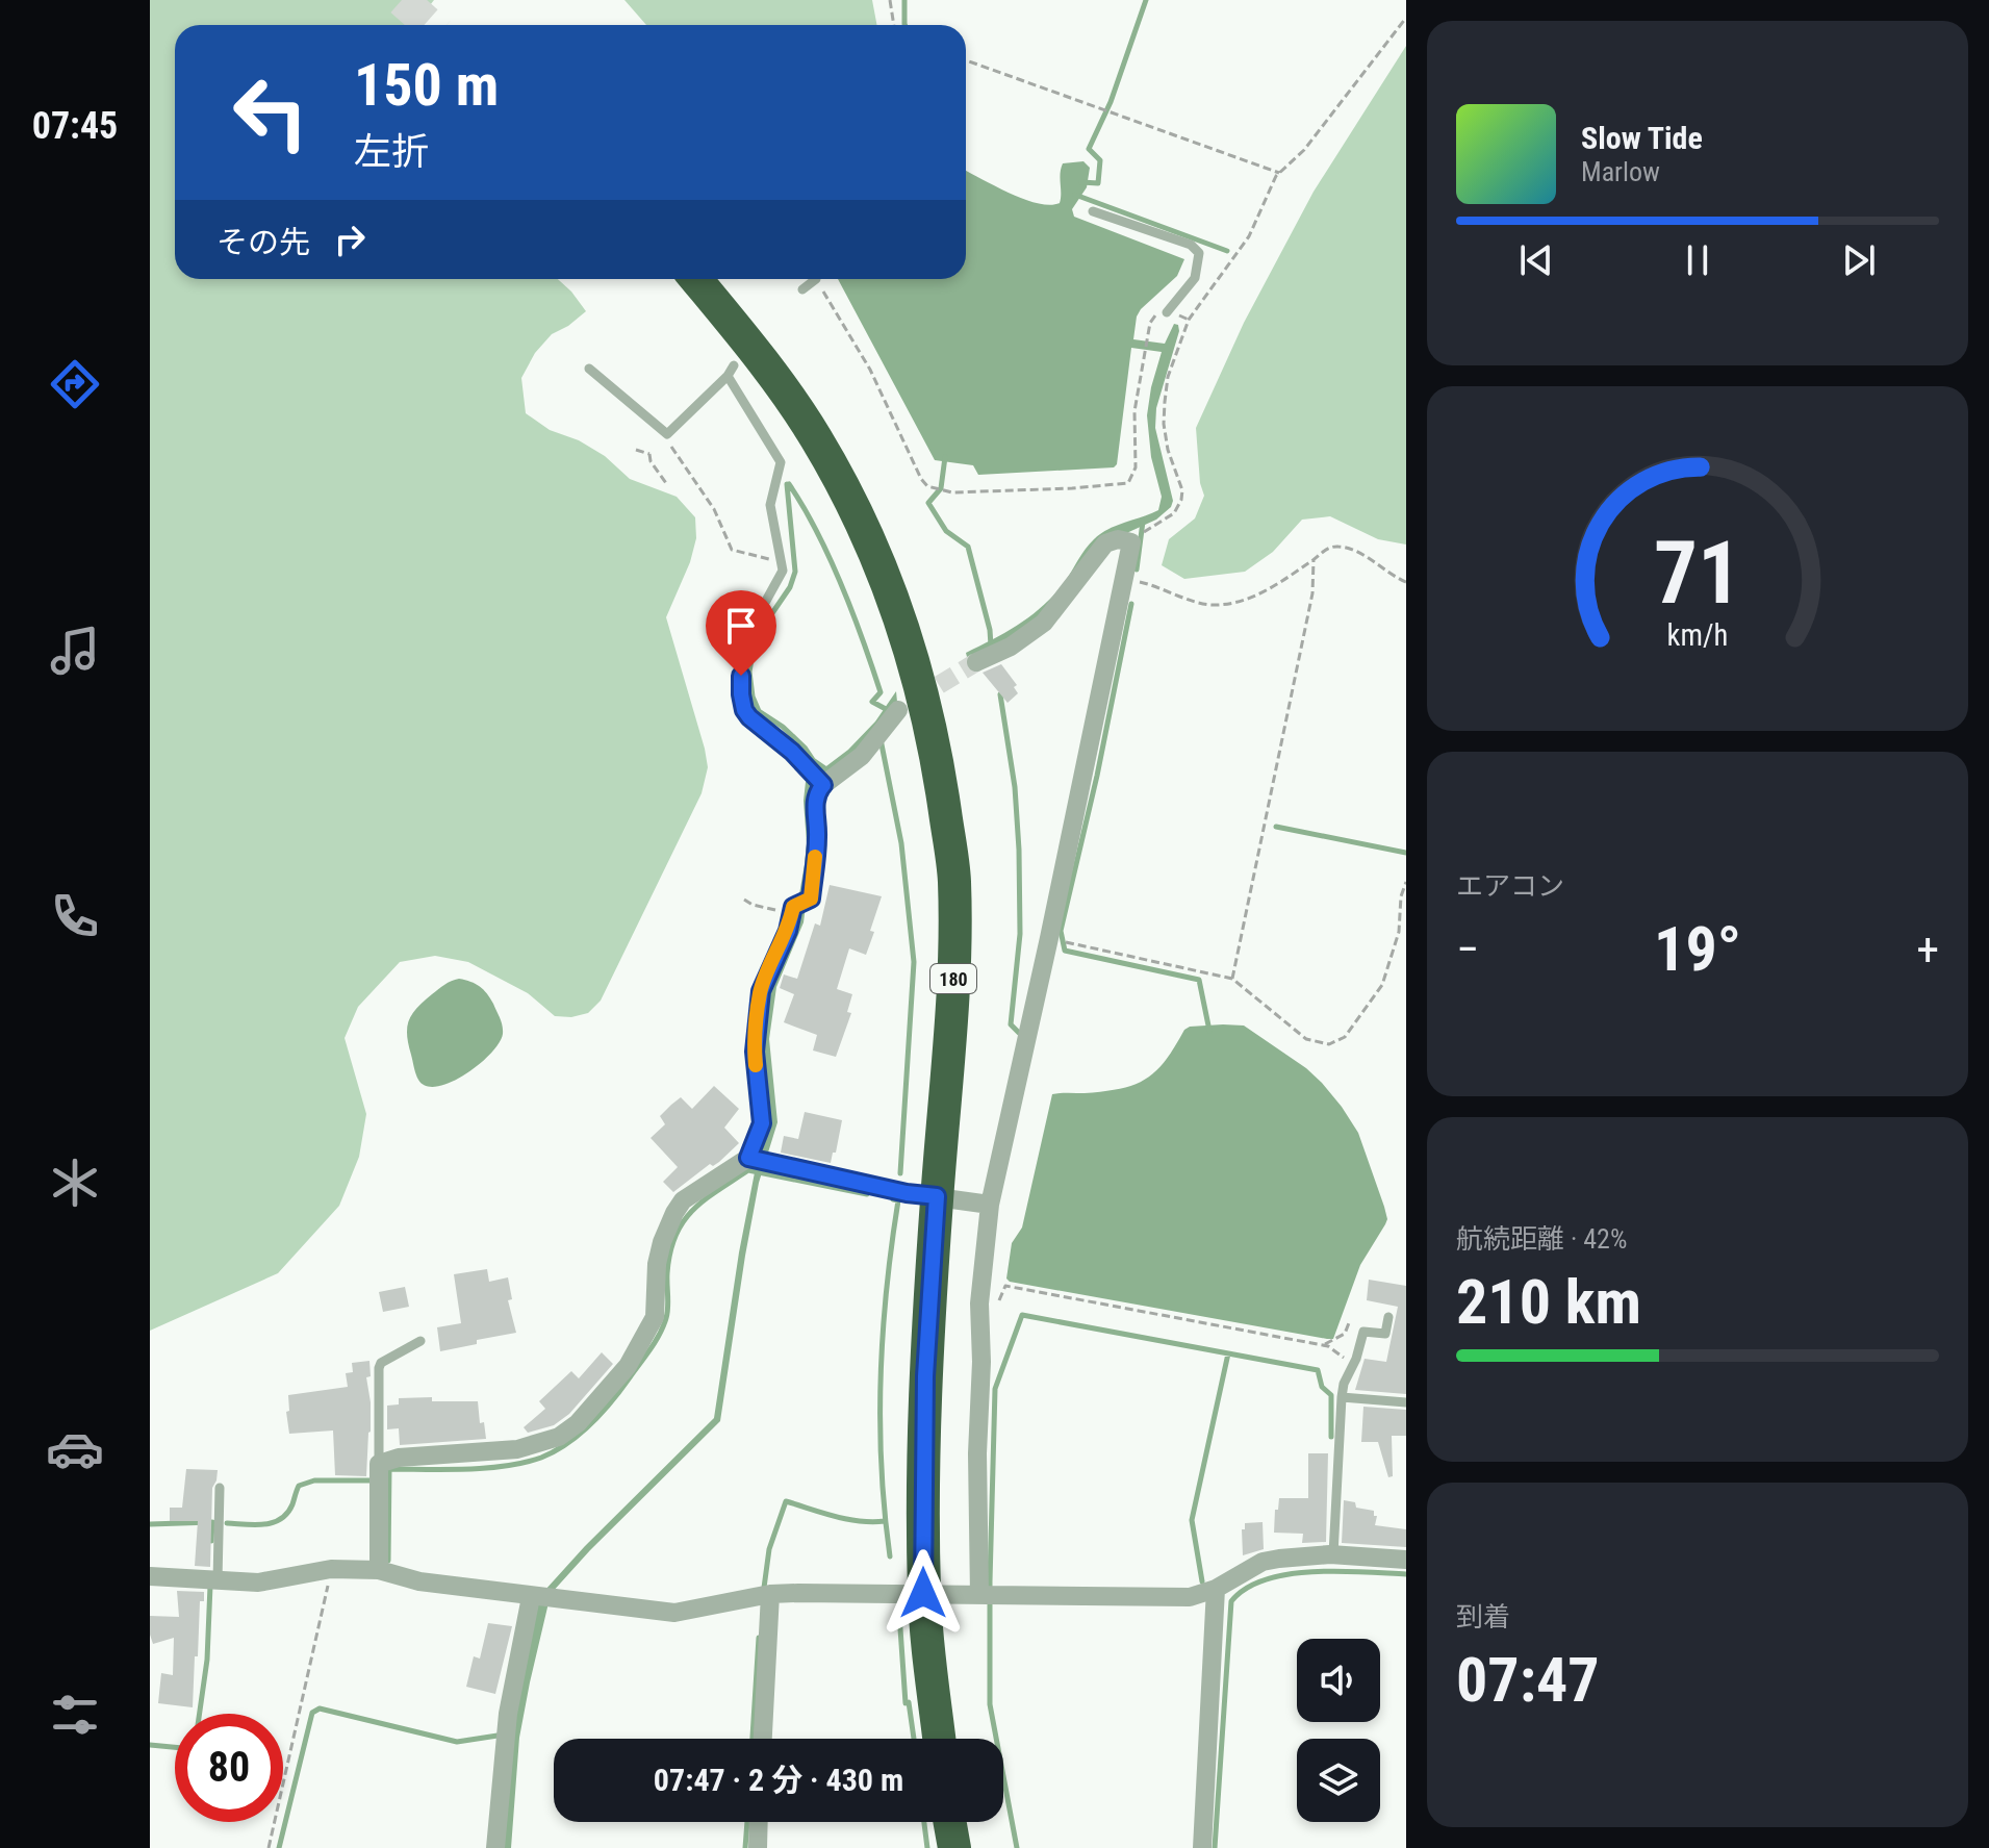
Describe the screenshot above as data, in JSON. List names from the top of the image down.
{
  "streets": {
    "highway": ["180"]
  },
  "page": {
    "tabs": "07:45",
    "turn": ["150 m", "左折"],
    "song": ["Slow Tide", "Marlow"],
    "then": "その先",
    "tile": [
      "エアコン",
      ["航続距離 · 42%", "210 km"],
      ["到着", "07:47"]
    ],
    "heat": ["−", "19°", "+"],
    "limit": "80",
    "trip": "07:47 · 2 分 · 430 m",
    "gauge": ["71", "km/h"]
  }
}
